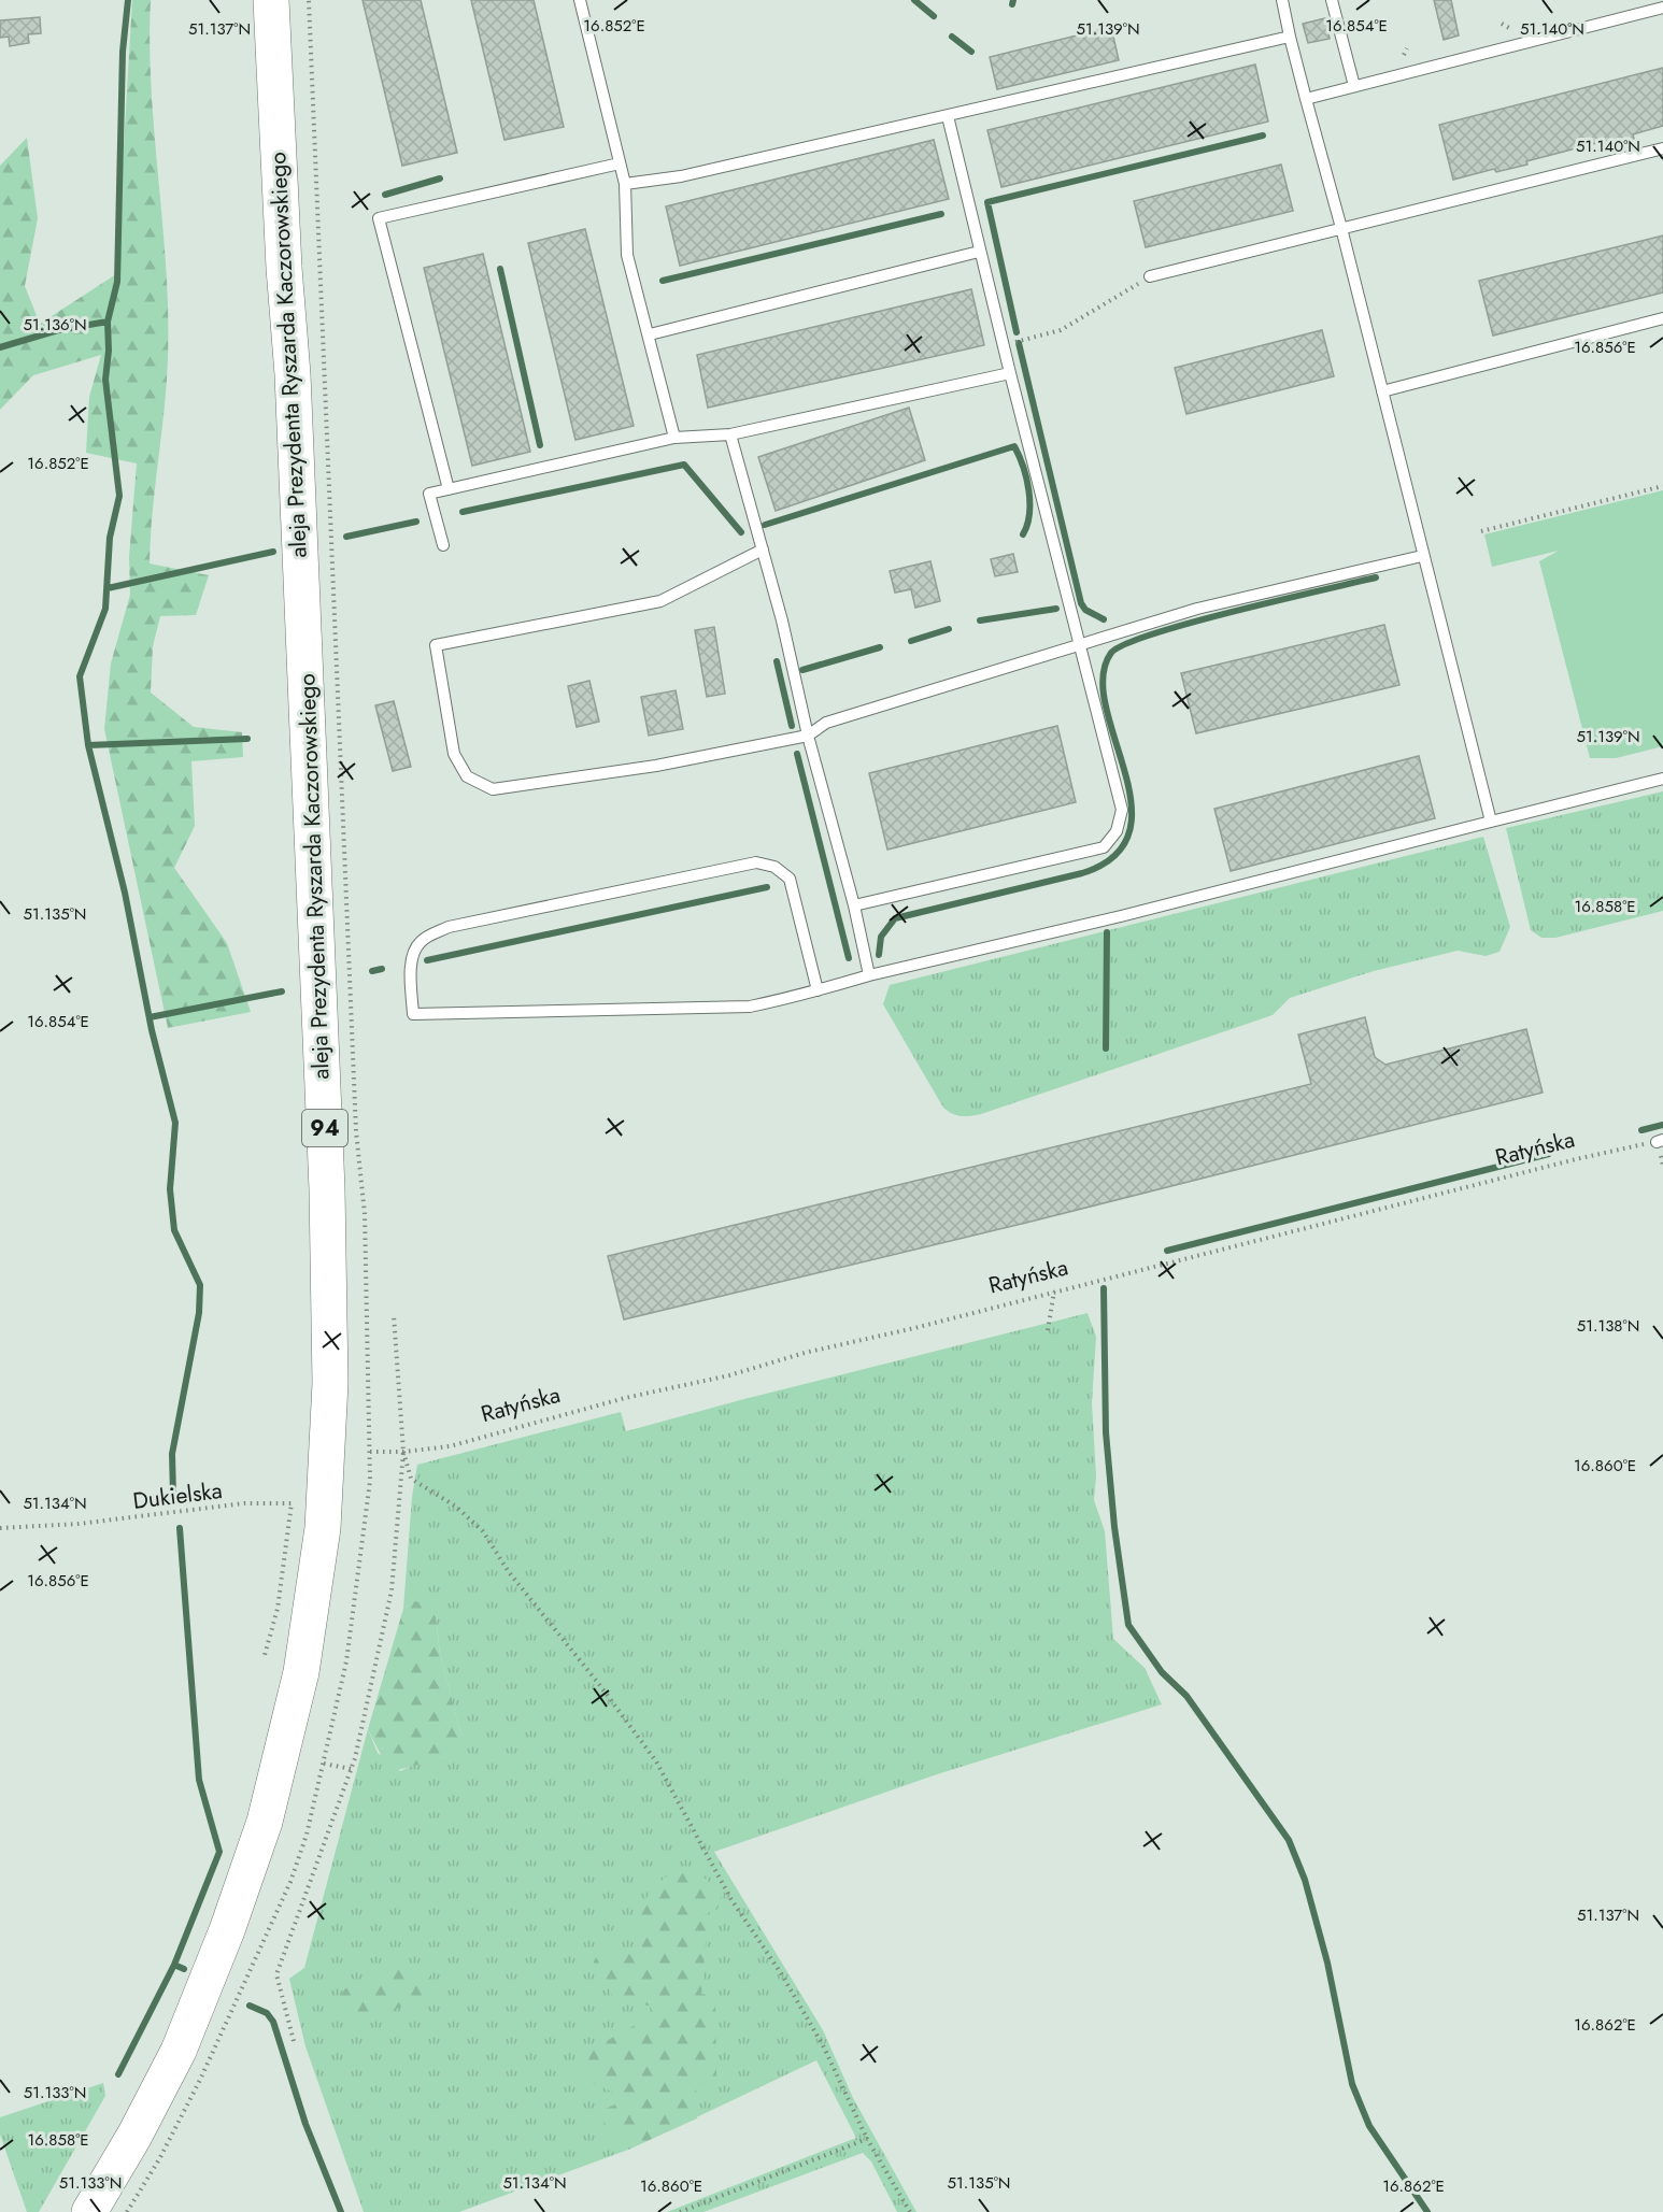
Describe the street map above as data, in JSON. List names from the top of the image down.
{
  "streets": {
    "main road": ["aleja Prezydenta Ryszarda Kaczorowskiego", "94"],
    "path": ["Ratyńska", "Dukielska"]
  },
  "coordinates": [
    "16.852°E",
    "16.854°E",
    "51.137°N",
    "51.139°N",
    "51.140°N",
    "51.136°N",
    "16.856°E",
    "16.858°E",
    "51.135°N",
    "51.138°N",
    "16.860°E",
    "51.134°N",
    "16.862°E",
    "51.133°N"
  ]
}
